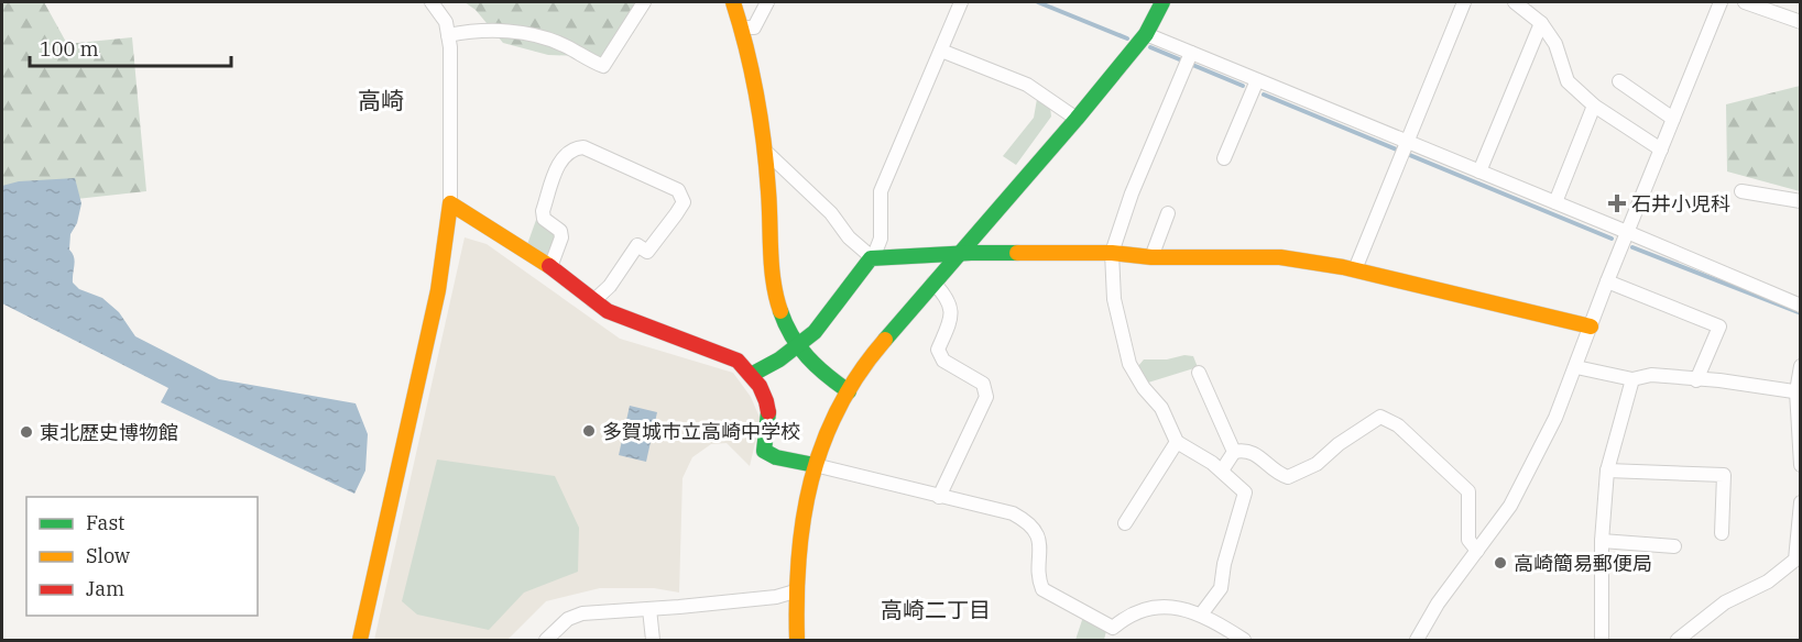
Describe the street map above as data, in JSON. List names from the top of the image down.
{
  "districts": ["高崎", "高崎二丁目"],
  "places": {
    "health": ["石井小児科"],
    "other": ["多賀城市立高崎中学校", "東北歴史博物館", "高崎簡易郵便局"]
  },
  "legend": ["Fast", "Slow", "Jam"],
  "scale_bar": "100 m"
}
